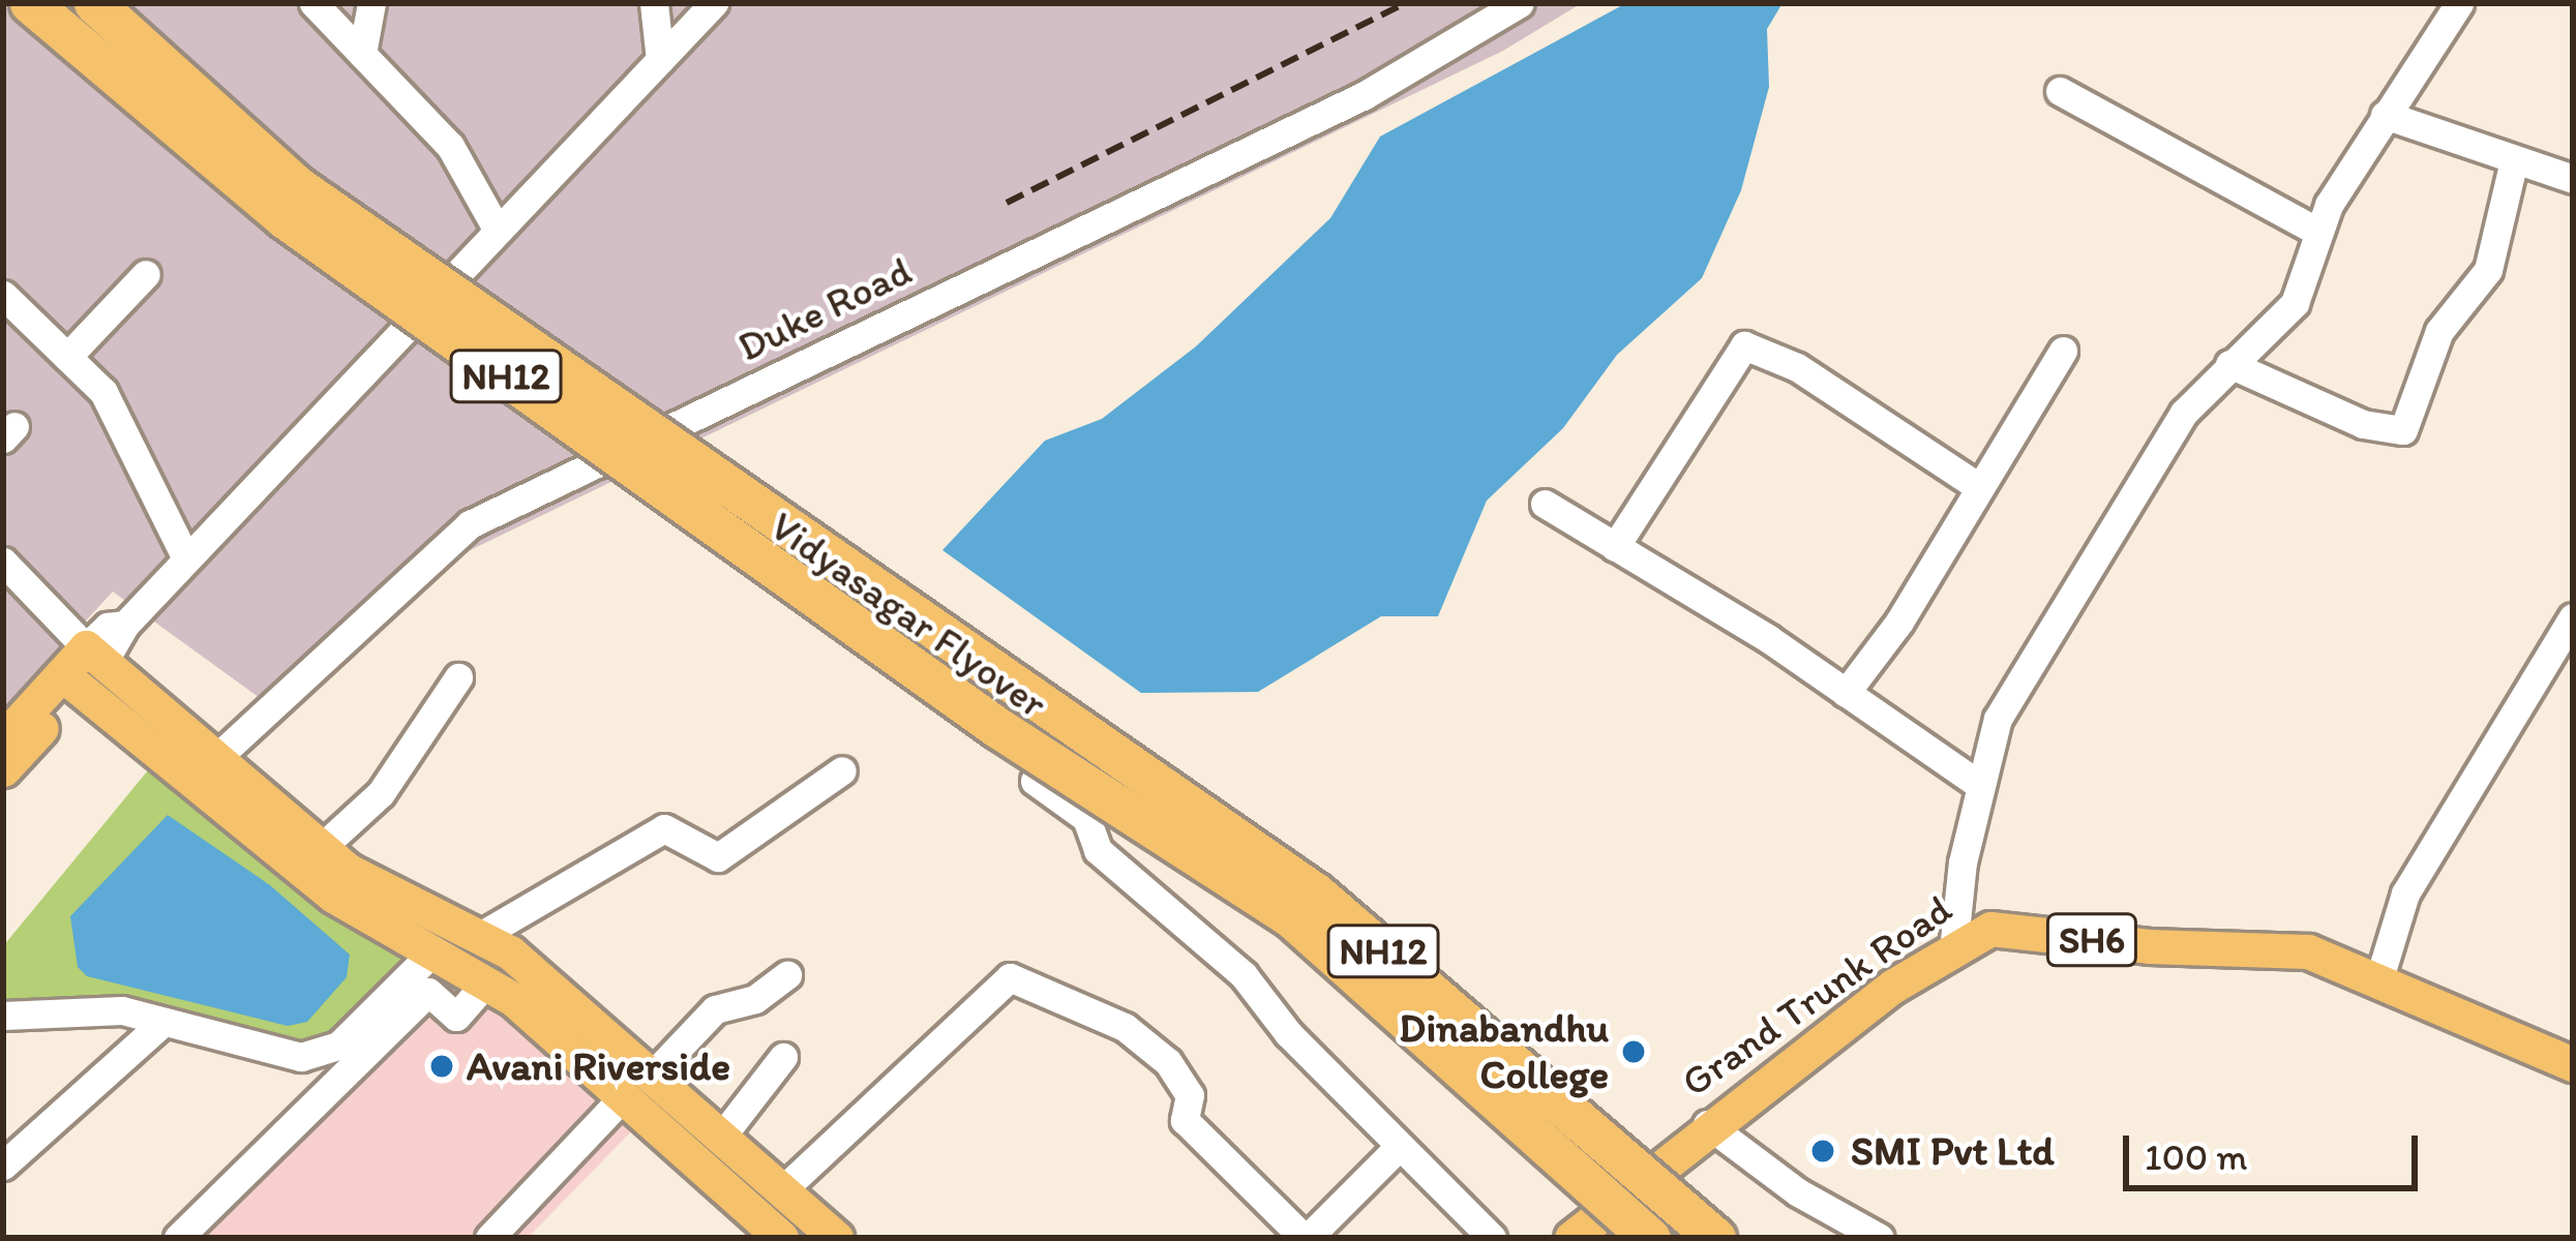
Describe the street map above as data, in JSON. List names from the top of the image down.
{
  "streets": {
    "highway": ["NH12", "Vidyasagar Flyover"],
    "main road": ["SH6", "Grand Trunk Road"],
    "street": ["Duke Road"]
  },
  "places": ["Dinabandhu College", "Avani Riverside", "SMI Pvt Ltd"],
  "scale_bar": "100 m"
}
